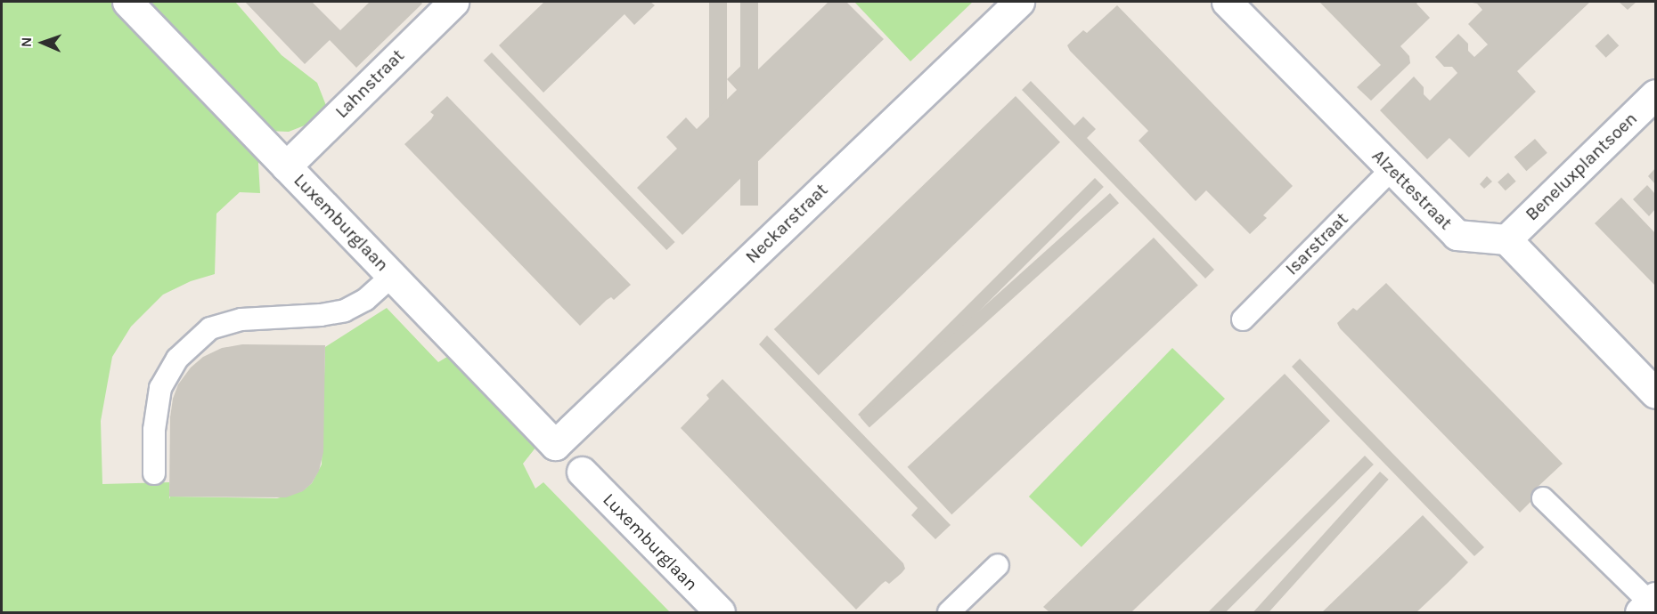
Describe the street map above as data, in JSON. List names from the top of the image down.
{
  "streets": {
    "street": [
      "Lahnstraat",
      "Beneluxplantsoen",
      "Alzettestraat",
      "Luxemburglaan",
      "Neckarstraat"
    ],
    "lane": ["Isarstraat"]
  },
  "crossings": [
    ["Lahnstraat", "Luxemburglaan"],
    ["Beneluxplantsoen", "Alzettestraat"],
    ["Alzettestraat", "Isarstraat"],
    ["Luxemburglaan", "Neckarstraat"]
  ],
  "north": "left"
}
